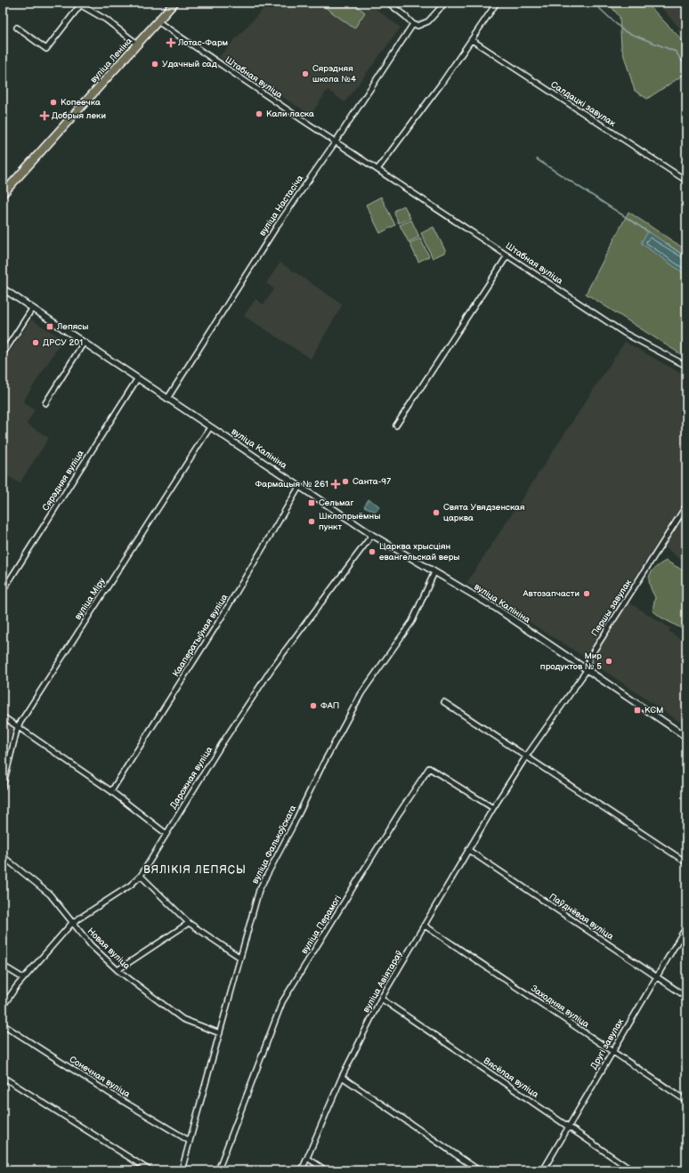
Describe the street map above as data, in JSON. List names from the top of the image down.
{
  "streets": {
    "main road": ["вуліца Леніна"],
    "street": [
      "Штабная вуліца",
      "Салдацкі завулак",
      "вуліца Настасіча",
      "вуліца Калініна",
      "Сярэдняя вуліца",
      "вуліца Міру",
      "Першы завулак",
      "Кааператыўная вуліца",
      "Дарожная вуліца",
      "вуліца Фалькоўскага",
      "Паўднёвая вуліца",
      "вуліца Перамогі",
      "Новая вуліца",
      "вуліца Авіятараў",
      "Заходняя вуліца",
      "Другі завулак",
      "Сонечная вуліца",
      "Вясёлая вуліца"
    ]
  },
  "crossings": [
    ["вуліца Леніна", "Штабная вуліца"],
    ["Штабная вуліца", "вуліца Настасіча"],
    ["вуліца Настасіча", "вуліца Калініна"],
    ["вуліца Калініна", "Сярэдняя вуліца"],
    ["вуліца Калініна", "вуліца Міру"],
    ["вуліца Калініна", "Першы завулак"],
    ["вуліца Калініна", "Кааператыўная вуліца"],
    ["вуліца Калініна", "Дарожная вуліца"],
    ["вуліца Калініна", "вуліца Фалькоўскага"],
    ["Першы завулак", "вуліца Перамогі"],
    ["Першы завулак", "вуліца Авіятараў"],
    ["Дарожная вуліца", "Новая вуліца"],
    ["вуліца Фалькоўскага", "Новая вуліца"],
    ["вуліца Фалькоўскага", "Сонечная вуліца"],
    ["Паўднёвая вуліца", "вуліца Авіятараў"],
    ["Паўднёвая вуліца", "Другі завулак"],
    ["вуліца Перамогі", "вуліца Авіятараў"],
    ["вуліца Авіятараў", "Заходняя вуліца"],
    ["вуліца Авіятараў", "Вясёлая вуліца"],
    ["Заходняя вуліца", "Другі завулак"],
    ["Другі завулак", "Вясёлая вуліца"]
  ],
  "districts": ["ВЯЛІКІЯ ЛЕПЯСЫ"],
  "places": {
    "health": ["Лотас-Фарм", "Добрыя леки", "Фармацыя № 261"],
    "other": [
      "Удачный сад",
      "Сярэдняя школа №4",
      "Копеечка",
      "Кали ласка",
      "ДРСУ 201",
      "Санта-97",
      "Свята Увядзенская царква",
      "Шклопрыёмны пункт",
      "Царква хрысціян евангельскай веры",
      "Автозапчасти",
      "Мир продуктов № 5",
      "ФАП"
    ],
    "transit": ["Лепясы", "Сельмаг", "КСМ"]
  }
}
